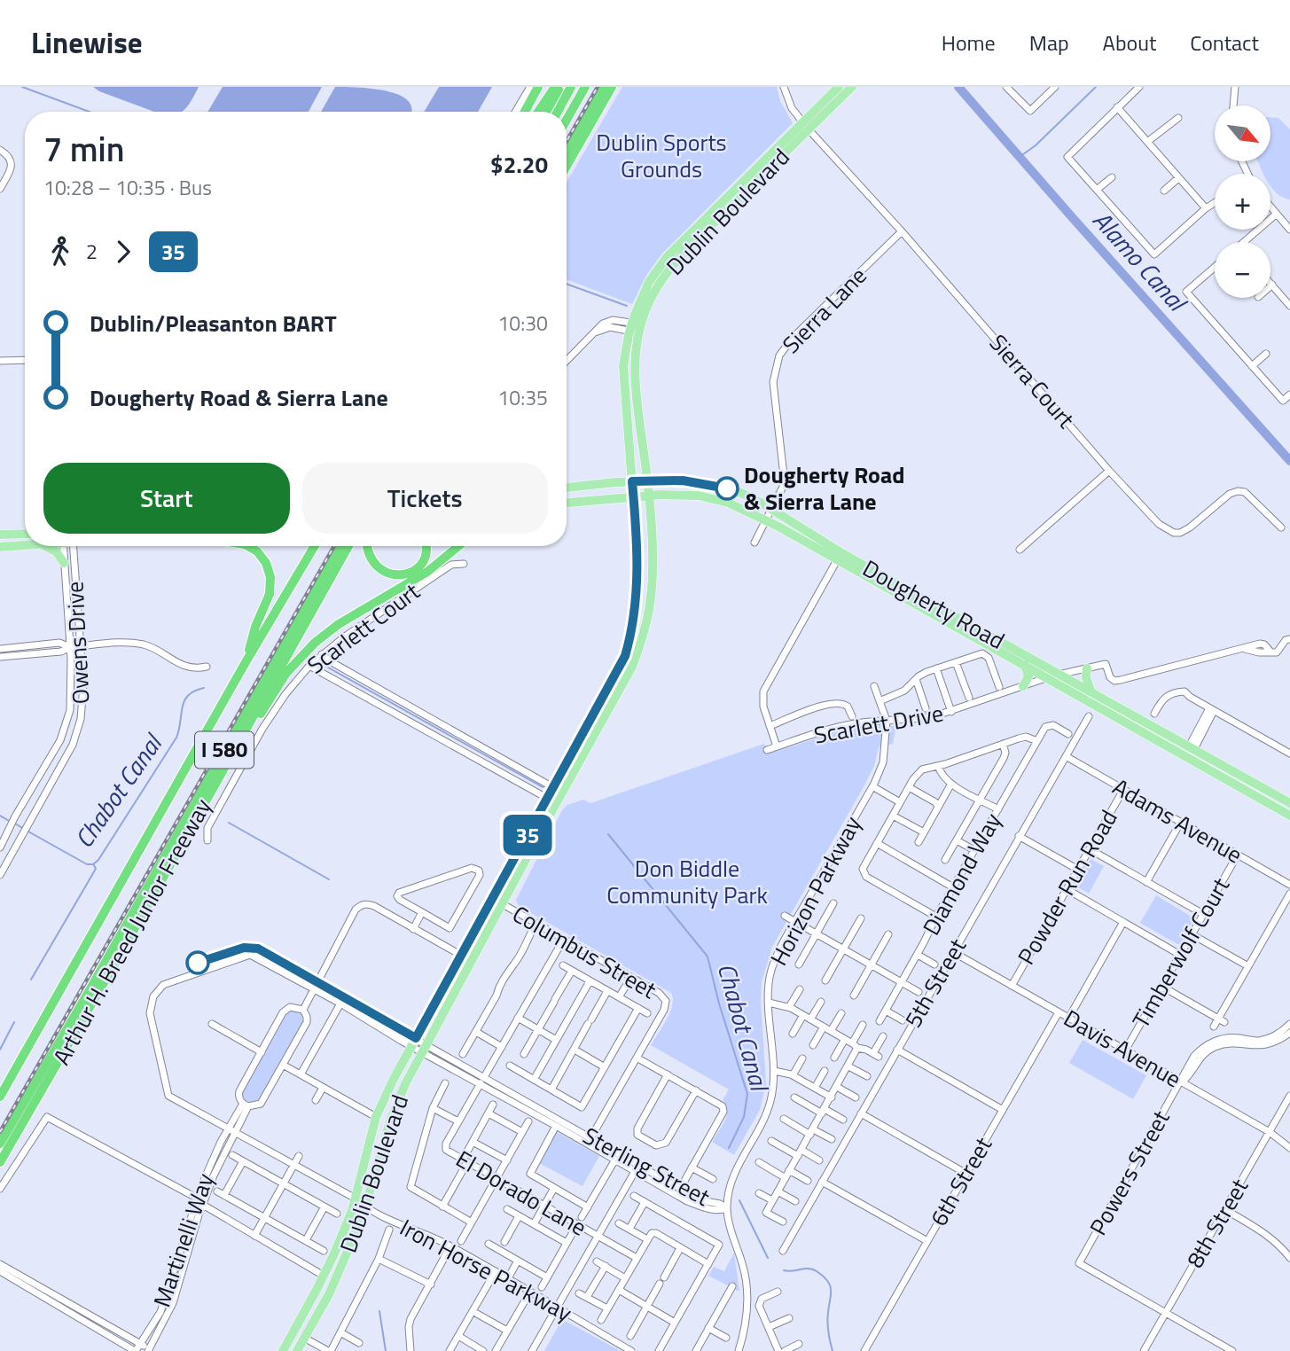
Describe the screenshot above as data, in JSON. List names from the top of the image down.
{
  "streets": {
    "highway": ["I 580", "Arthur H. Breed Junior Freeway"],
    "main road": ["Dublin Boulevard", "Dougherty Road"],
    "street": [
      "Sierra Lane",
      "Sierra Court",
      "Scarlett Court",
      "Owens Drive",
      "Scarlett Drive",
      "Adams Avenue",
      "Diamond Way",
      "Powder Run Road",
      "Horizon Parkway",
      "Columbus Street",
      "Timberwolf Court",
      "5th Street",
      "Davis Avenue",
      "Sterling Street",
      "Powers Street",
      "6th Street",
      "El Dorado Lane",
      "8th Street",
      "Martinelli Way",
      "Iron Horse Parkway"
    ]
  },
  "crossings": [
    ["Dublin Boulevard", "Sierra Court"],
    ["Dublin Boulevard", "Dougherty Road"],
    ["Dublin Boulevard", "Columbus Street"],
    ["Dublin Boulevard", "Sterling Street"],
    ["Dublin Boulevard", "Iron Horse Parkway"],
    ["Sierra Lane", "Sierra Court"],
    ["Sierra Lane", "Dougherty Road"],
    ["Dougherty Road", "Scarlett Drive"],
    ["Scarlett Drive", "Horizon Parkway"],
    ["Adams Avenue", "Powder Run Road"],
    ["Adams Avenue", "Timberwolf Court"],
    ["Adams Avenue", "5th Street"],
    ["Powder Run Road", "Davis Avenue"],
    ["Horizon Parkway", "Sterling Street"],
    ["Columbus Street", "El Dorado Lane"],
    ["Timberwolf Court", "Davis Avenue"],
    ["5th Street", "Davis Avenue"],
    ["Davis Avenue", "Powers Street"],
    ["Davis Avenue", "6th Street"],
    ["Davis Avenue", "8th Street"],
    ["Sterling Street", "El Dorado Lane"],
    ["Sterling Street", "Iron Horse Parkway"],
    ["Powers Street", "8th Street"],
    ["Martinelli Way", "Iron Horse Parkway"]
  ],
  "water": ["Alamo Canal", "Chabot Canal"],
  "parks": ["Dublin Sports Grounds", "Don Biddle Community Park"],
  "places": ["Dougherty Road & Sierra Lane"],
  "lines": ["bus line 35"],
  "north": "bottom right",
  "page": {
    "header": "Linewise",
    "nav": [
      "Home",
      "Map",
      "About",
      "Contact"
    ],
    "on_map": "35",
    "map_buttons": ["+", "−"],
    "heading": ["7 min", "10:28 – 10:35 · Bus", "$2.20"],
    "legs": ["2", "35"],
    "list": [
      {
        "name": "Dublin/Pleasanton BART",
        "value": "10:30"
      },
      {
        "name": "Dougherty Road & Sierra Lane",
        "value": "10:35"
      }
    ],
    "buttons": ["Start", "Tickets"]
  }
}
